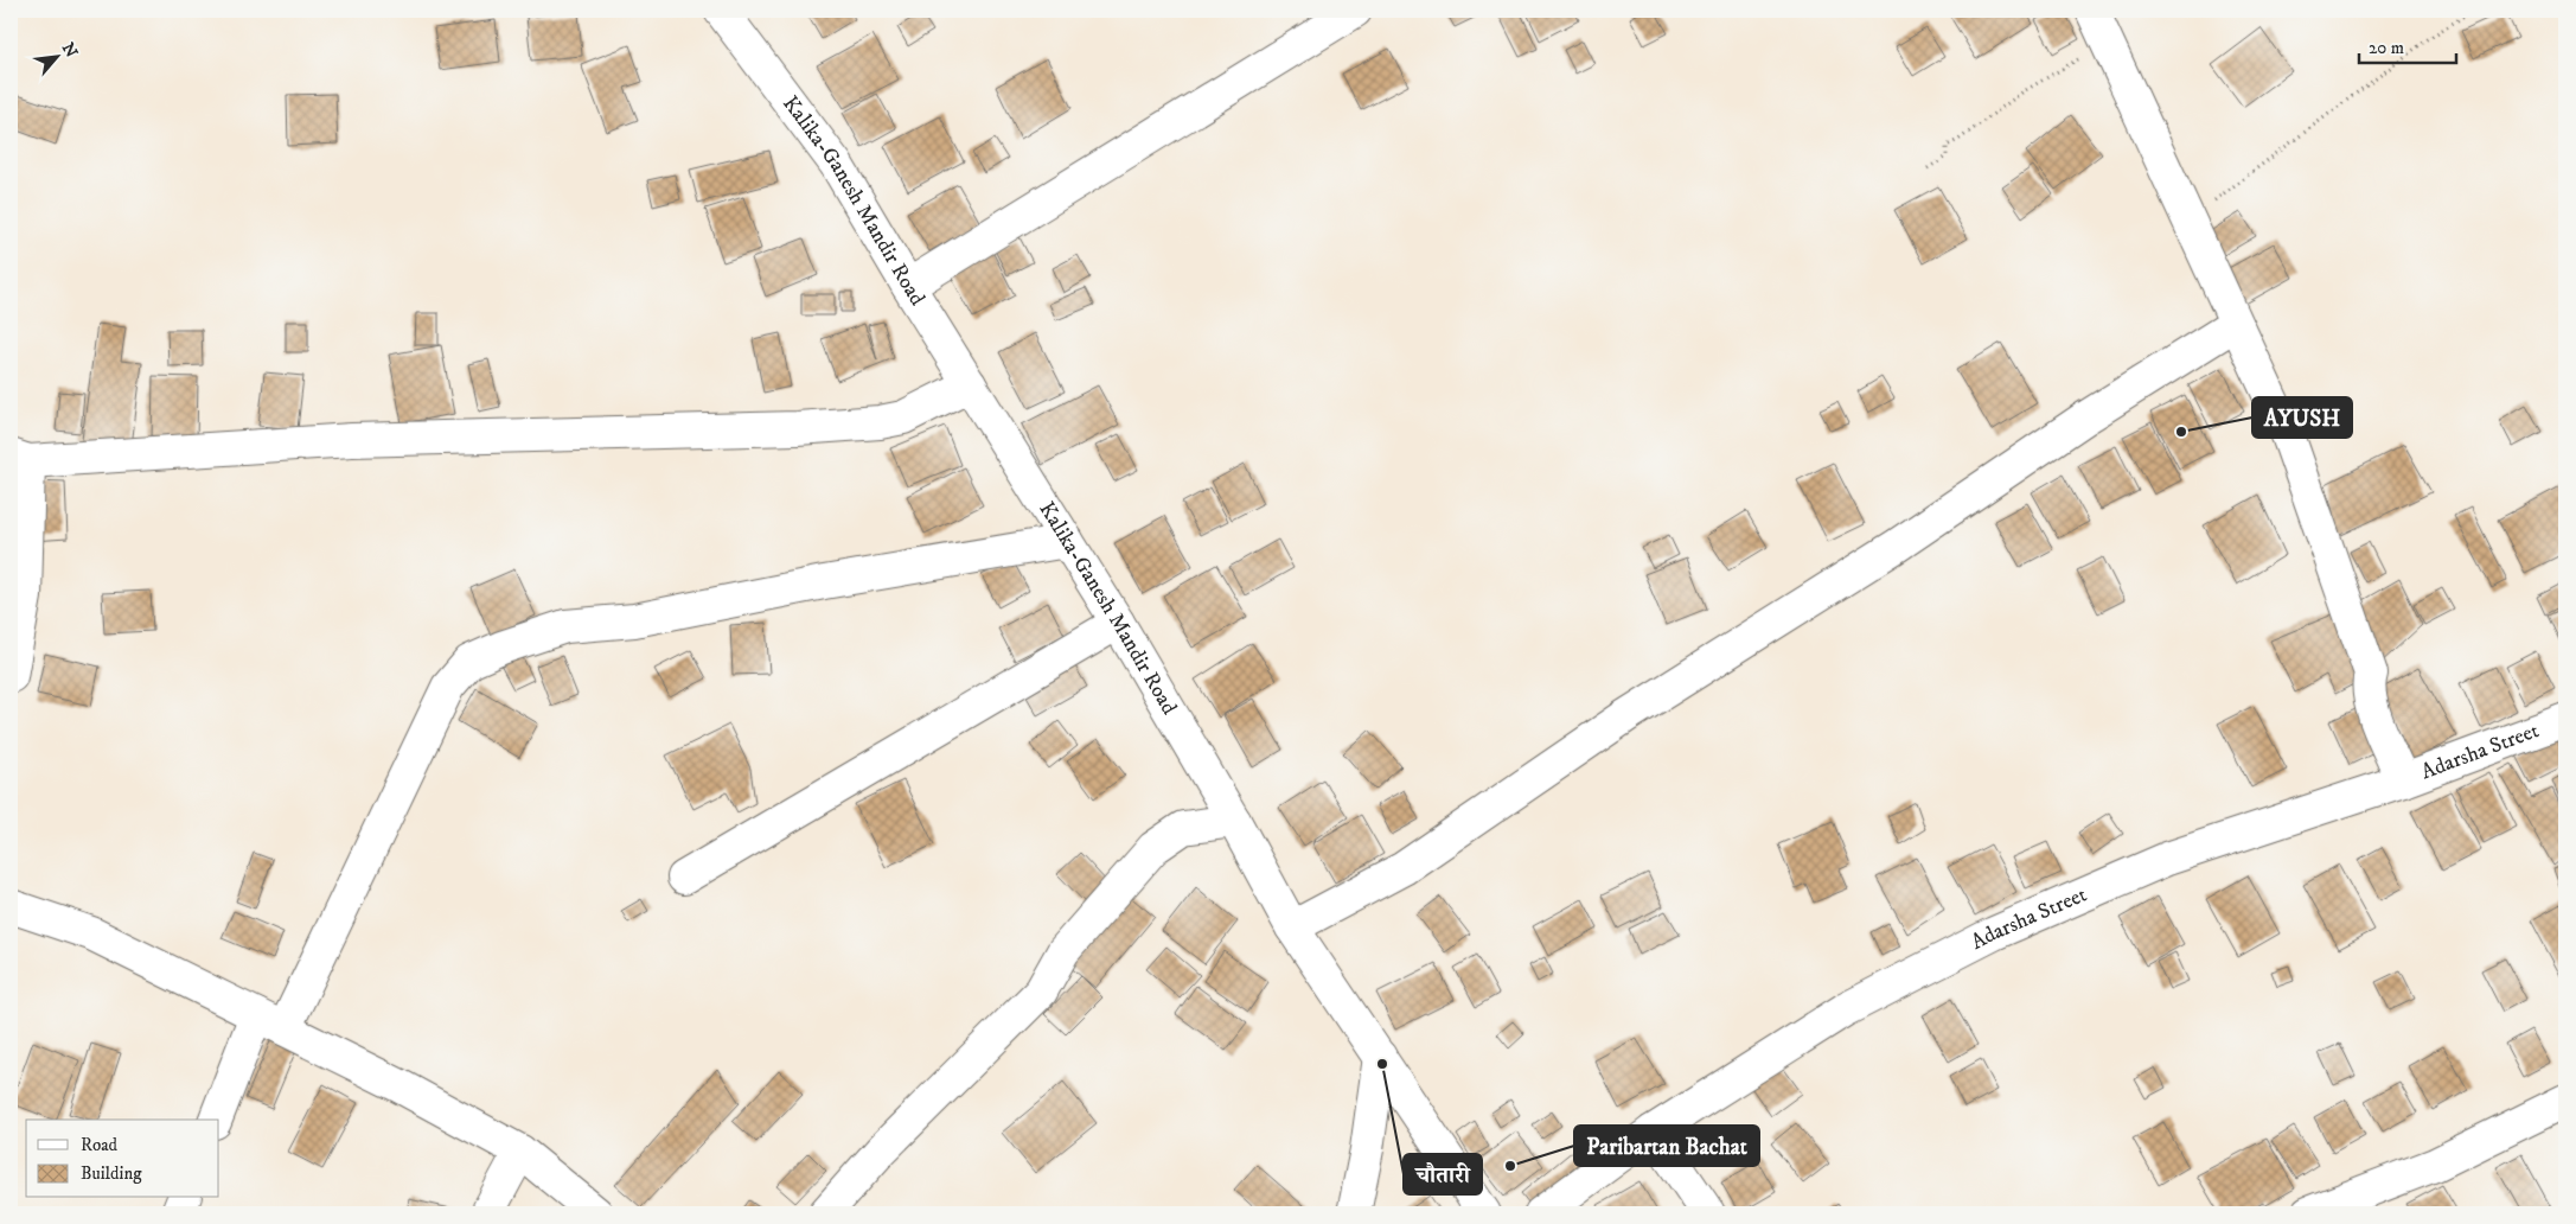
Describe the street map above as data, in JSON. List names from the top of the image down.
{
  "streets": {
    "street": ["Kalika-Ganesh Mandir Road", "Adarsha Street"]
  },
  "places": ["AYUSH", "चौतारी", "Paribartan Bachat"],
  "legend": ["Road", "Building"],
  "scale_bar": "20 m",
  "north": "top right"
}
